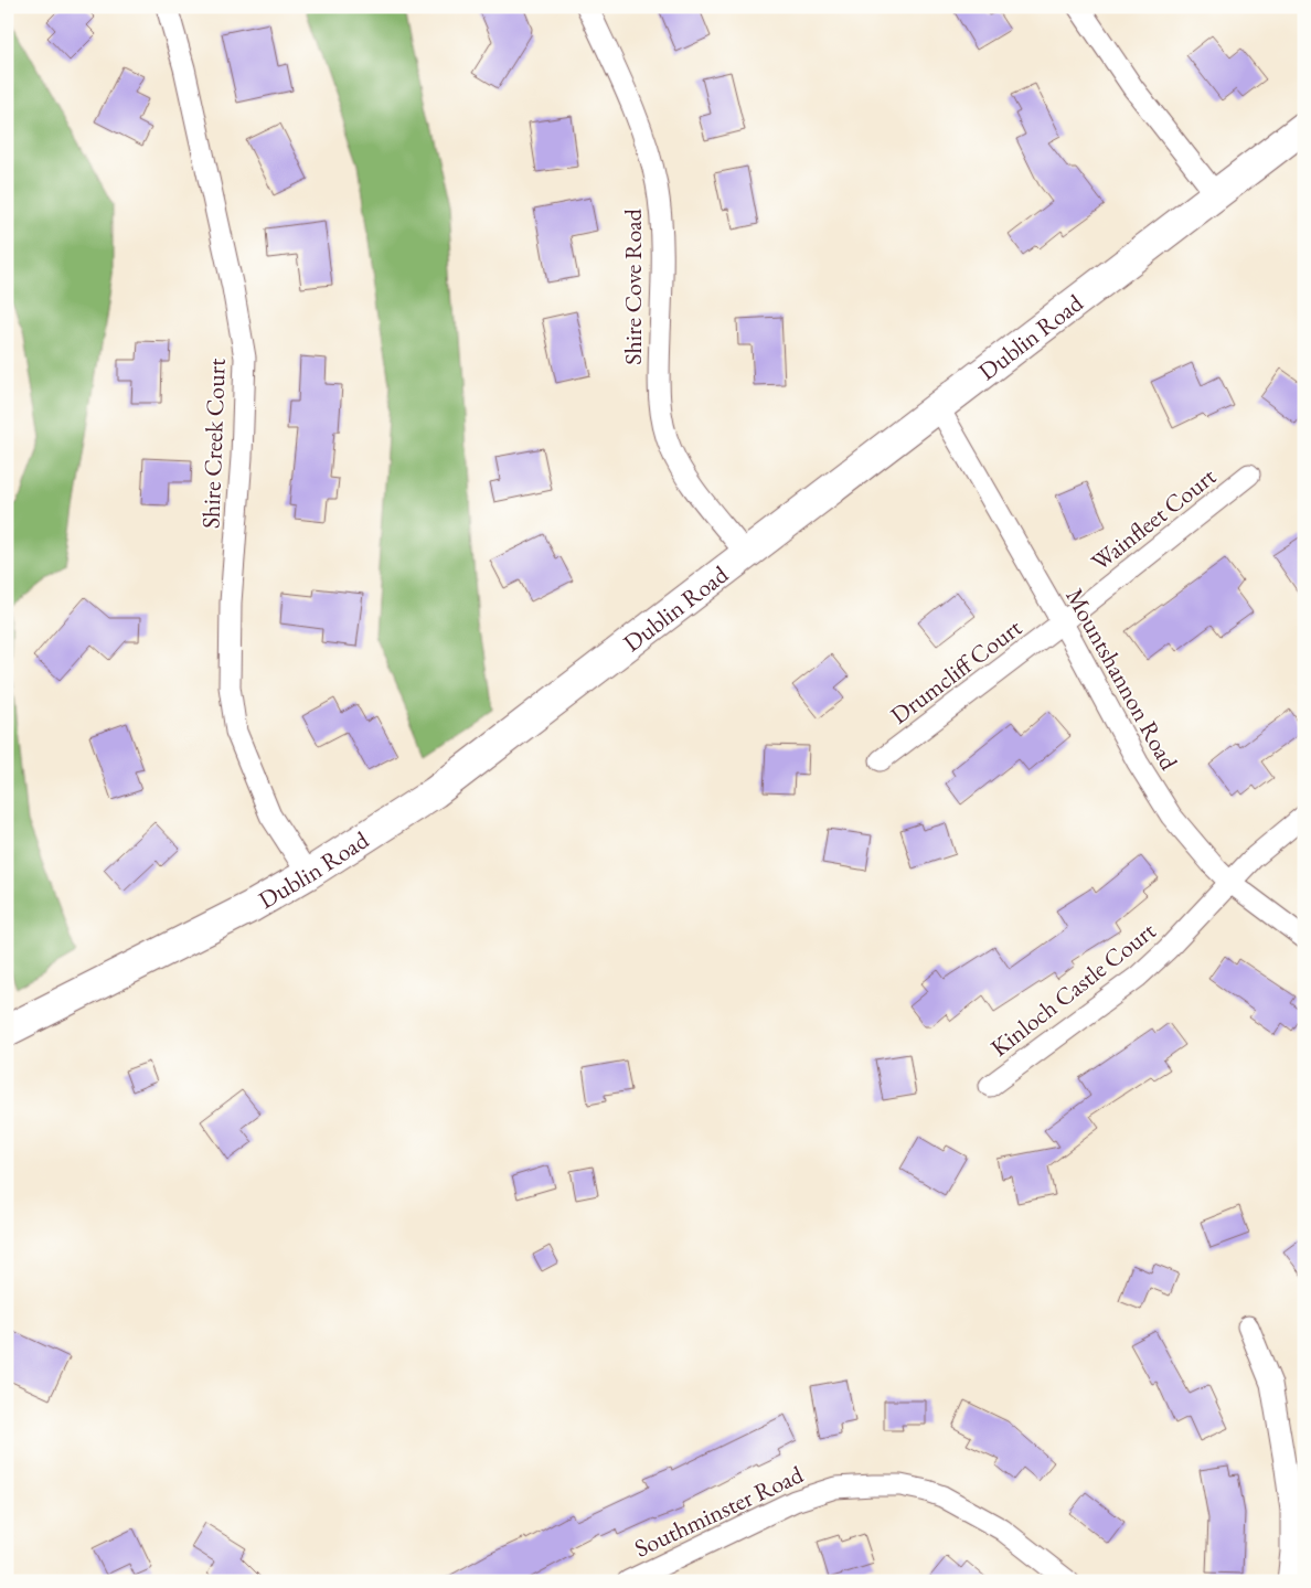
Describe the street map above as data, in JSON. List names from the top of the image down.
{
  "streets": {
    "main road": ["Dublin Road"],
    "street": [
      "Shire Cove Road",
      "Shire Creek Court",
      "Wainfleet Court",
      "Drumcliff Court",
      "Mountshannon Road",
      "Kinloch Castle Court",
      "Southminster Road"
    ]
  },
  "crossings": [
    ["Shire Cove Road", "Dublin Road"],
    ["Dublin Road", "Shire Creek Court"],
    ["Dublin Road", "Mountshannon Road"],
    ["Wainfleet Court", "Drumcliff Court"],
    ["Wainfleet Court", "Mountshannon Road"],
    ["Drumcliff Court", "Mountshannon Road"],
    ["Mountshannon Road", "Kinloch Castle Court"]
  ]
}
